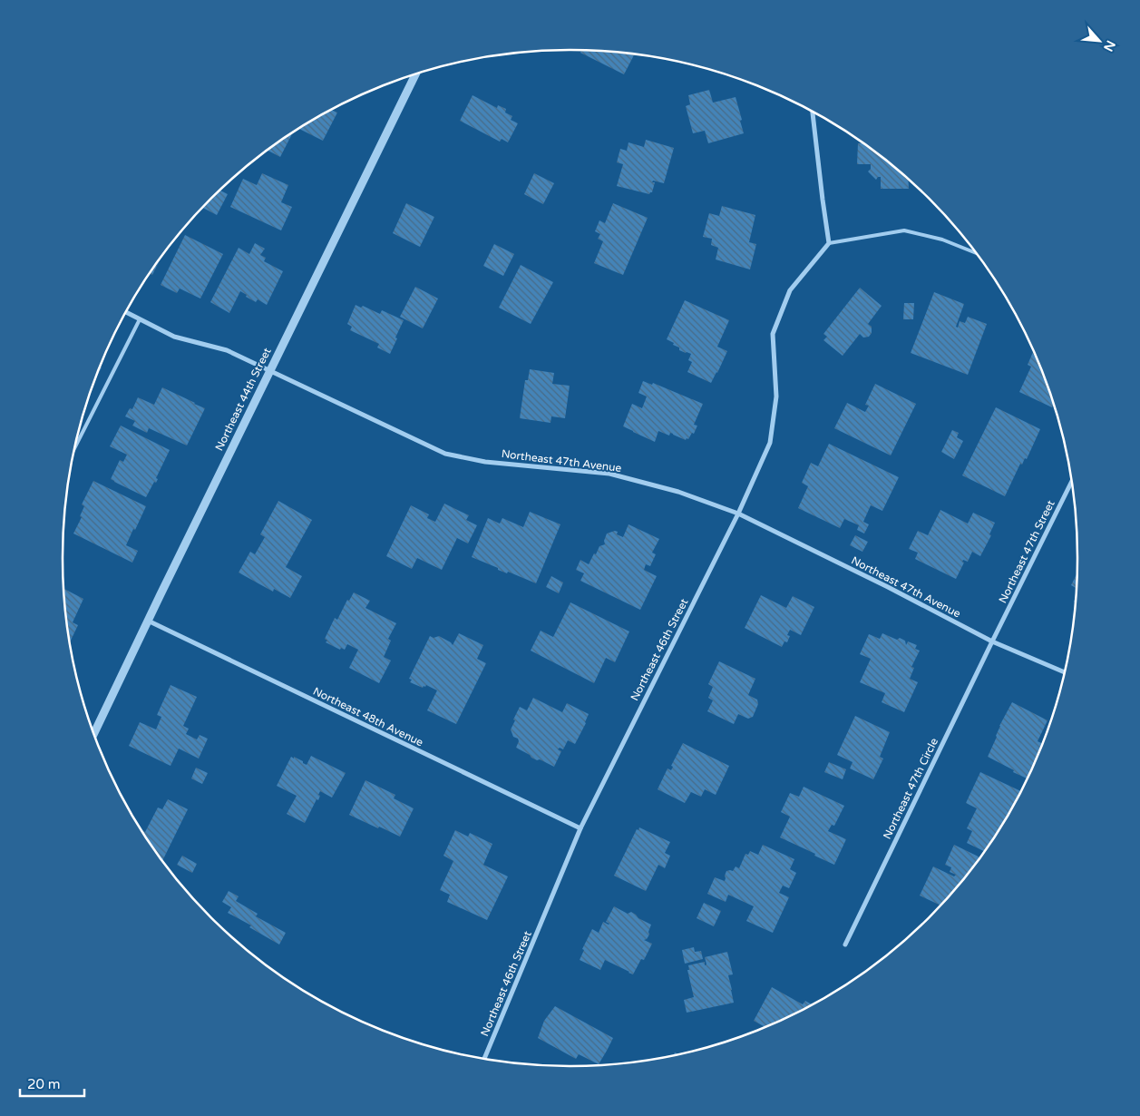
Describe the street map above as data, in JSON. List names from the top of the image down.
{
  "streets": {
    "street": [
      "Northeast 44th Street",
      "Northeast 47th Avenue",
      "Northeast 47th Street",
      "Northeast 46th Street",
      "Northeast 48th Avenue",
      "Northeast 47th Circle"
    ]
  },
  "crossings": [
    ["Northeast 44th Street", "Northeast 47th Avenue"],
    ["Northeast 44th Street", "Northeast 48th Avenue"],
    ["Northeast 47th Avenue", "Northeast 47th Street"],
    ["Northeast 47th Avenue", "Northeast 46th Street"],
    ["Northeast 47th Avenue", "Northeast 47th Circle"],
    ["Northeast 47th Street", "Northeast 47th Circle"],
    ["Northeast 46th Street", "Northeast 48th Avenue"]
  ],
  "scale_bar": "20 m",
  "north": "bottom right"
}
